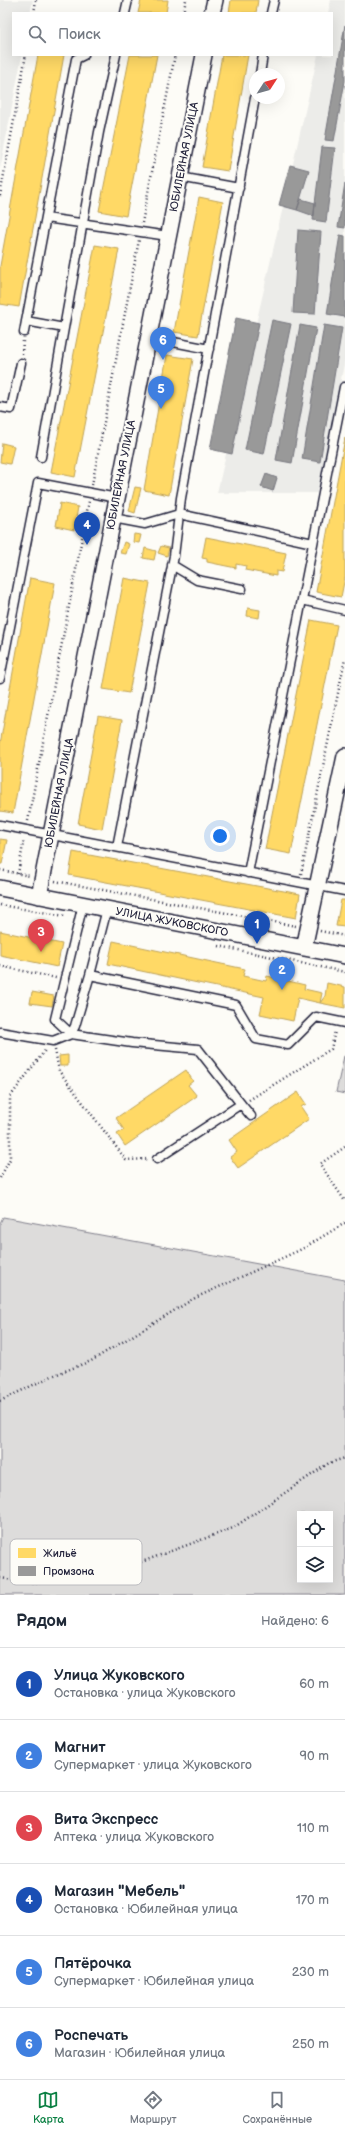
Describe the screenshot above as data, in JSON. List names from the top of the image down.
{
  "streets": {
    "street": ["ЮБИЛЕЙНАЯ УЛИЦА", "УЛИЦА ЖУКОВСКОГО"]
  },
  "crossings": [
    ["ЮБИЛЕЙНАЯ УЛИЦА", "УЛИЦА ЖУКОВСКОГО"]
  ],
  "legend": ["Жильё", "Промзона"],
  "north": "top right",
  "page": {
    "search": "Поиск",
    "pins": [
      "6",
      "5",
      "4",
      "1",
      "3",
      "2"
    ],
    "heading": ["Рядом", "Найдено: 6"],
    "list": [
      {
        "mark": "1",
        "name": "Улица Жуковского",
        "note": "Остановка · улица Жуковского",
        "value": "60 m"
      },
      {
        "mark": "2",
        "name": "Магнит",
        "note": "Супермаркет · улица Жуковского",
        "value": "90 m"
      },
      {
        "mark": "3",
        "name": "Вита Экспресс",
        "note": "Аптека · улица Жуковского",
        "value": "110 m"
      },
      {
        "mark": "4",
        "name": "Магазин \"Мебель\"",
        "note": "Остановка · Юбилейная улица",
        "value": "170 m"
      },
      {
        "mark": "5",
        "name": "Пятёрочка",
        "note": "Супермаркет · Юбилейная улица",
        "value": "230 m"
      },
      {
        "mark": "6",
        "name": "Роспечать",
        "note": "Магазин · Юбилейная улица",
        "value": "250 m"
      }
    ],
    "nav": ["Карта", "Маршрут", "Сохранённые"]
  }
}
